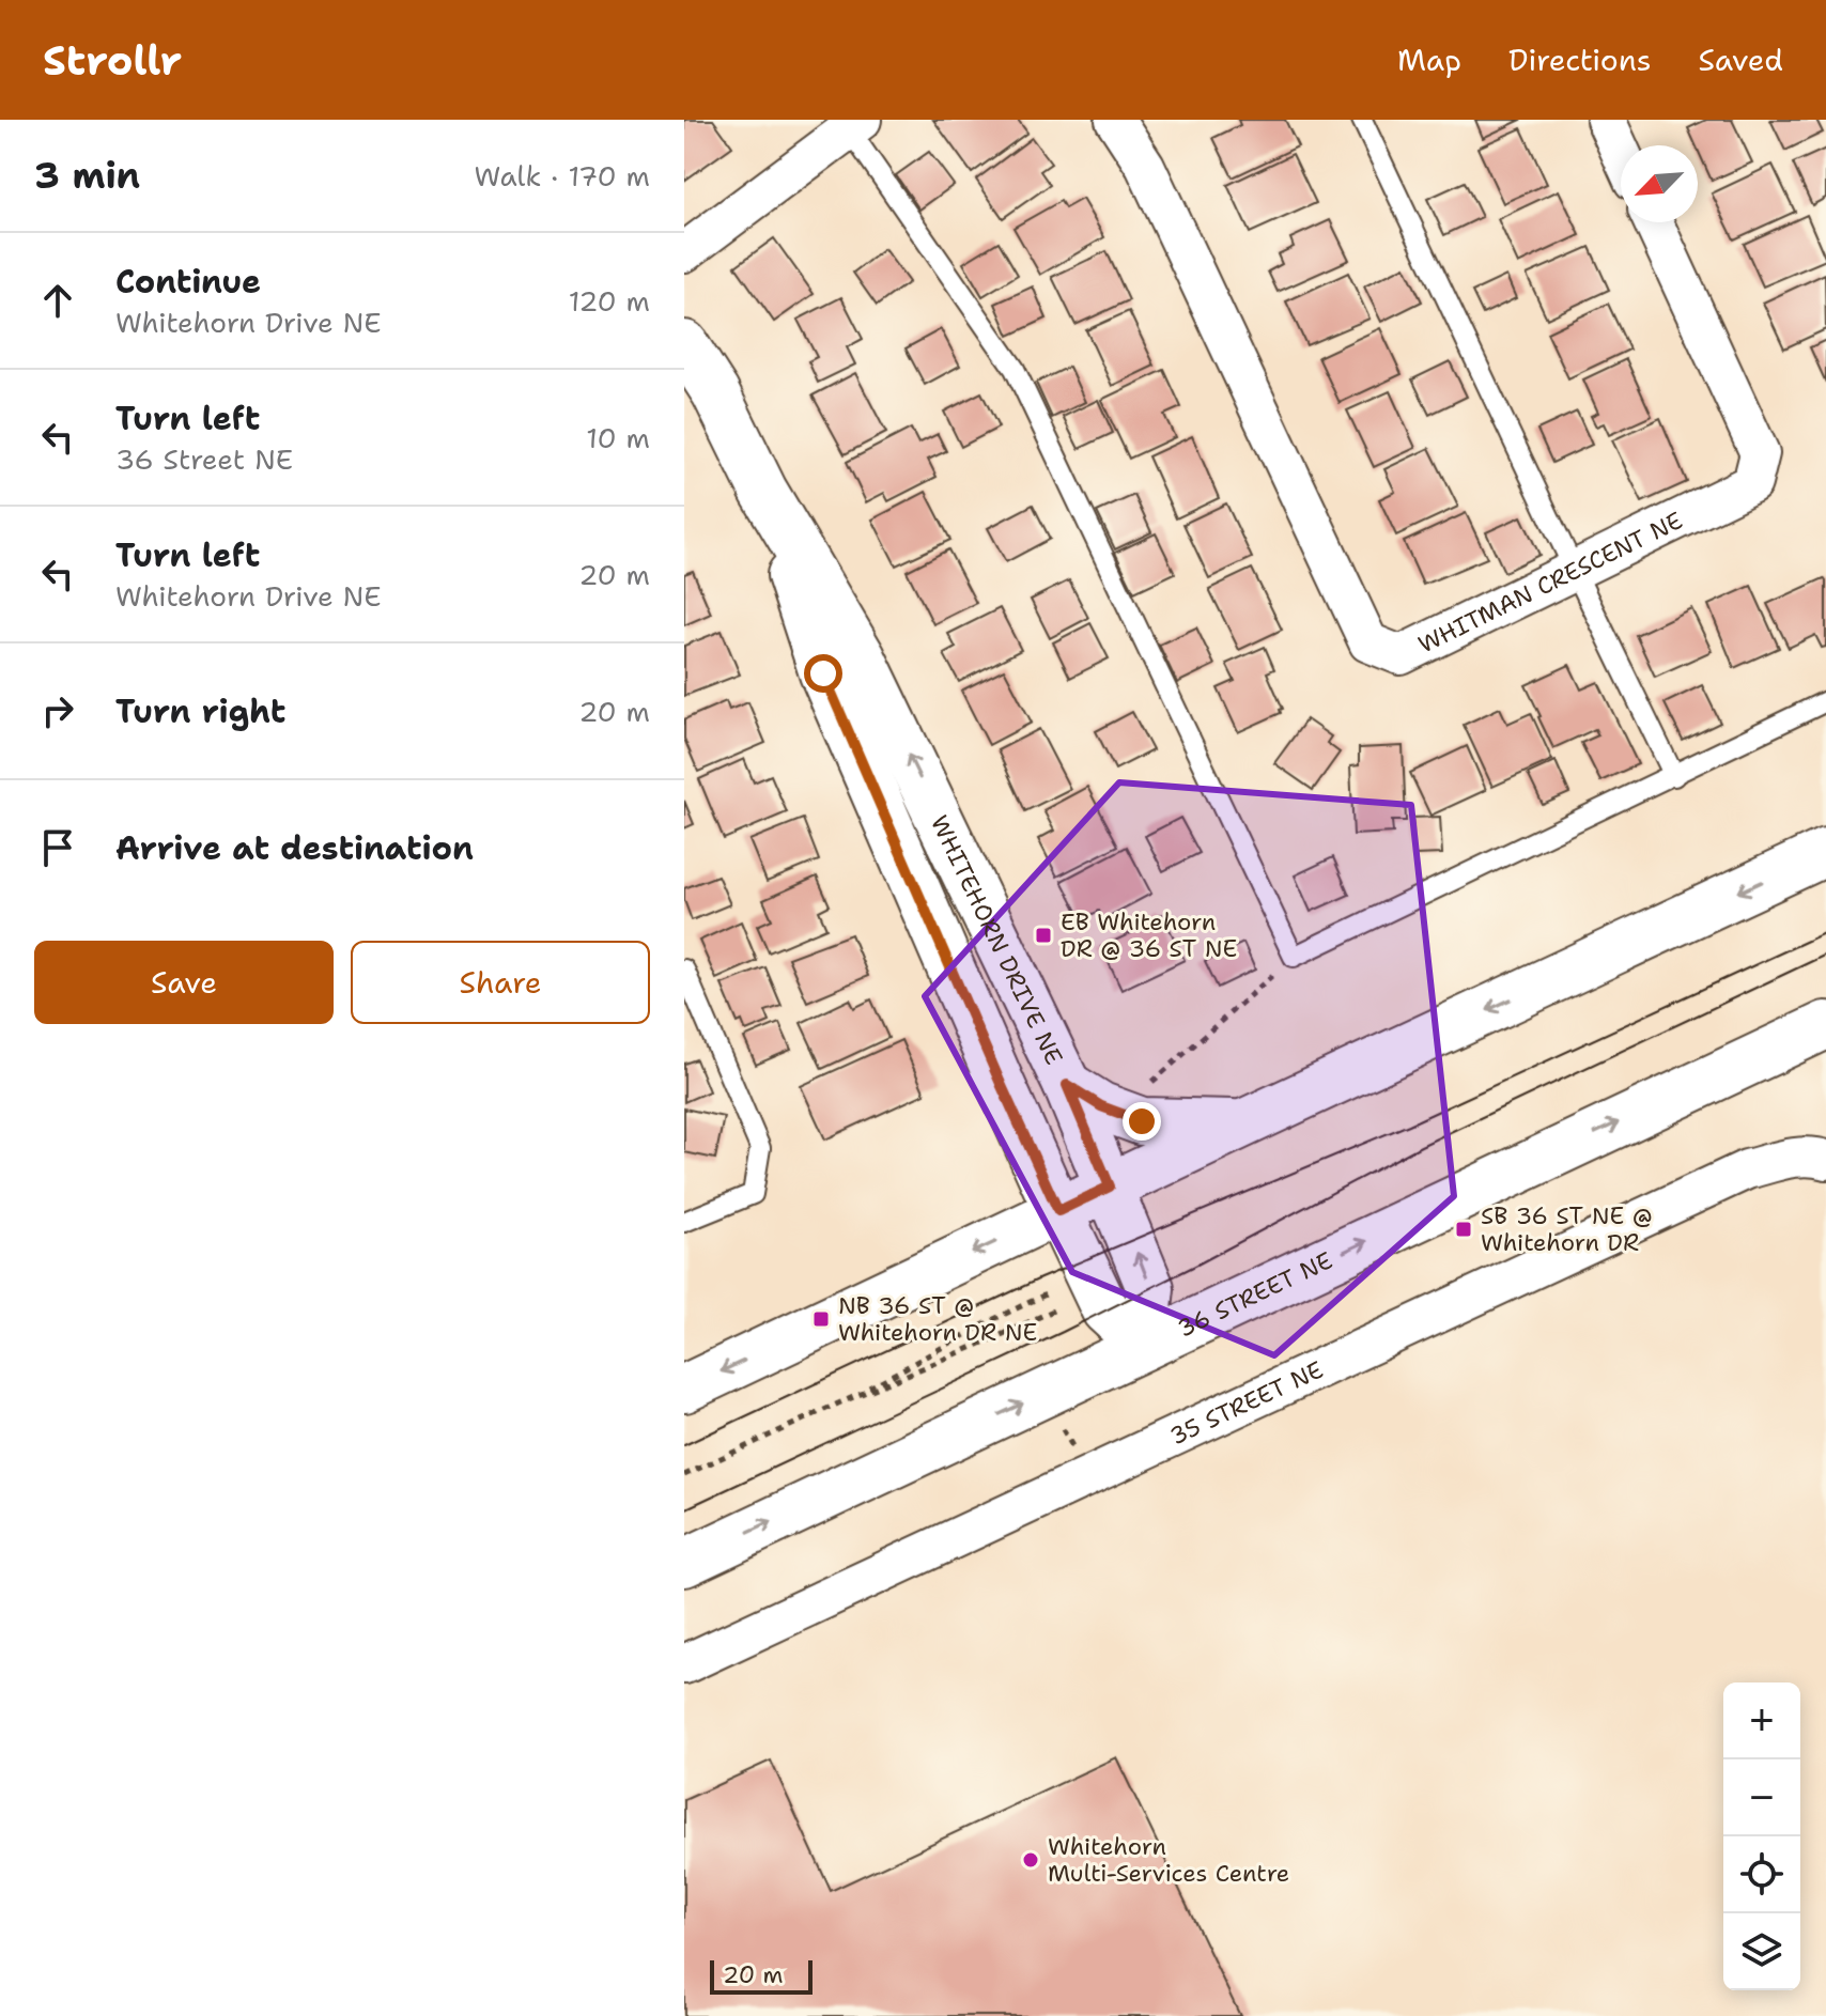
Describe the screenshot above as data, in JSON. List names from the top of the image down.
{
  "streets": {
    "main road": ["WHITEHORN DRIVE NE", "36 STREET NE"],
    "street": ["WHITMAN CRESCENT NE", "35 STREET NE"]
  },
  "crossings": [
    ["WHITEHORN DRIVE NE", "36 STREET NE"]
  ],
  "places": {
    "transit": ["EB Whitehorn DR @ 36 ST NE", "SB 36 ST NE @ Whitehorn DR", "NB 36 ST @ Whitehorn DR NE"],
    "other": ["Whitehorn Multi-Services Centre"]
  },
  "scale_bar": "20 m",
  "north": "bottom left",
  "page": {
    "header": "Strollr",
    "nav": ["Map", "Directions", "Saved"],
    "heading": ["3 min", "Walk · 170 m"],
    "list": [
      ["Continue", "Whitehorn Drive NE", "120 m"],
      ["Turn left", "36 Street NE", "10 m"],
      ["Turn left", "Whitehorn Drive NE", "20 m"],
      ["Turn right", "20 m"],
      "Arrive at destination"
    ],
    "buttons": ["Save", "Share"],
    "map_buttons": ["+", "−"],
    "scale": "20 m"
  }
}
